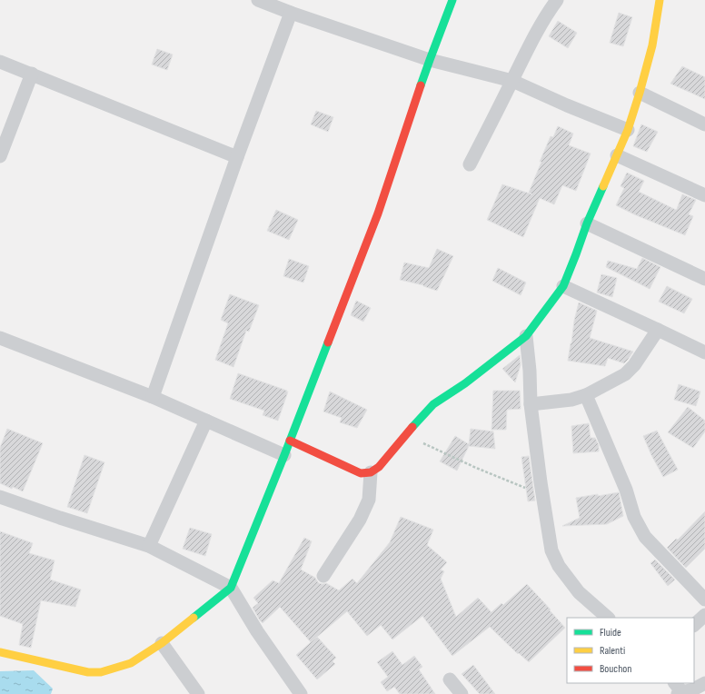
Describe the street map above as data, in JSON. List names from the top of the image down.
{
  "legend": ["Fluide", "Ralenti", "Bouchon"]
}
